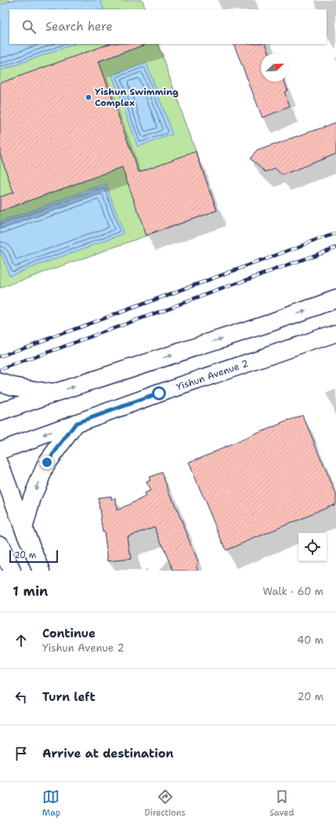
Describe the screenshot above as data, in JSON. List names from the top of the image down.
{
  "streets": {
    "main road": ["Yishun Avenue 2"]
  },
  "places": ["Yishun Swimming Complex"],
  "scale_bar": "20 m",
  "north": "top right",
  "page": {
    "search": "Search here",
    "scale": "20 m",
    "heading": ["1 min", "Walk · 60 m"],
    "list": [
      ["Continue", "Yishun Avenue 2", "40 m"],
      ["Turn left", "20 m"],
      "Arrive at destination"
    ],
    "nav": ["Map", "Directions", "Saved"]
  }
}
